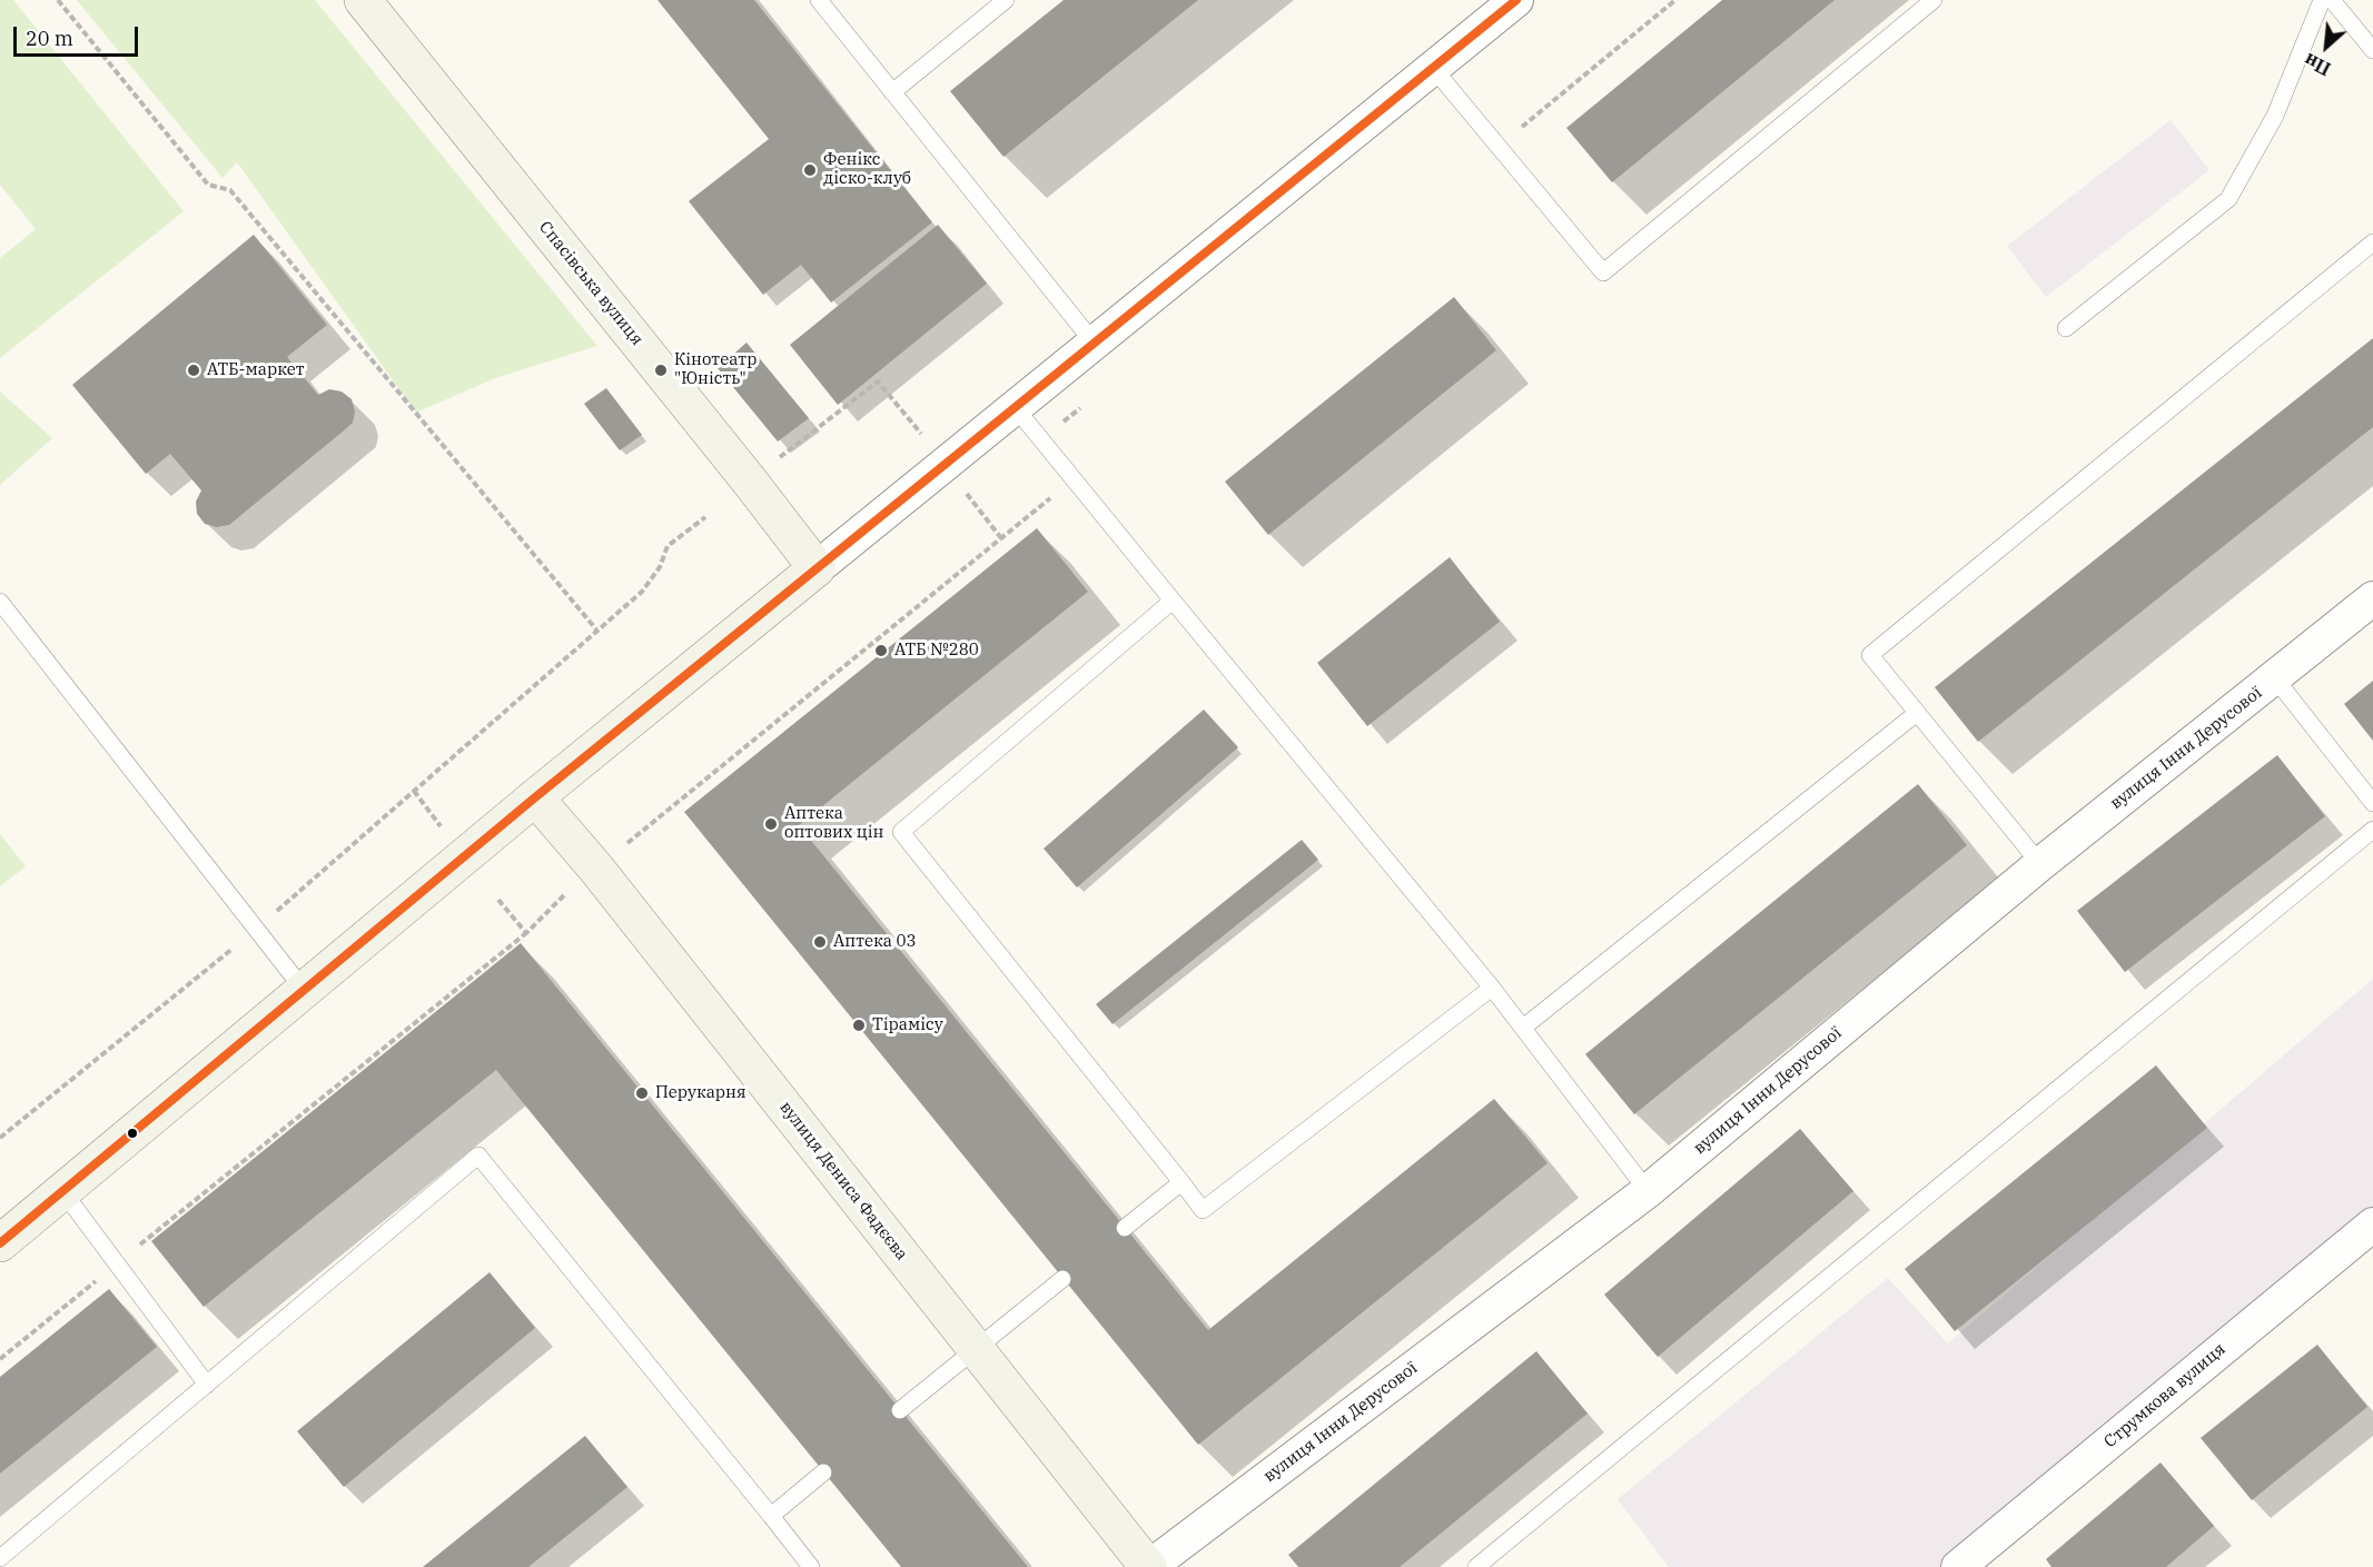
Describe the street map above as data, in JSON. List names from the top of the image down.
{
  "streets": {
    "street": [
      "Спасівська вулиця",
      "вулиця Інни Дерусової",
      "вулиця Дениса Фадєєва",
      "Струмкова вулиця"
    ]
  },
  "crossings": [
    ["вулиця Інни Дерусової", "вулиця Дениса Фадєєва"]
  ],
  "places": [
    "Фенікс діско-клуб",
    "АТБ-маркет",
    "Кінотеатр \"Юність\"",
    "АТБ №280",
    "Аптека оптових цін",
    "Аптека 03",
    "Тірамісу",
    "Перукарня"
  ],
  "scale_bar": "20 m",
  "north": "bottom left"
}
